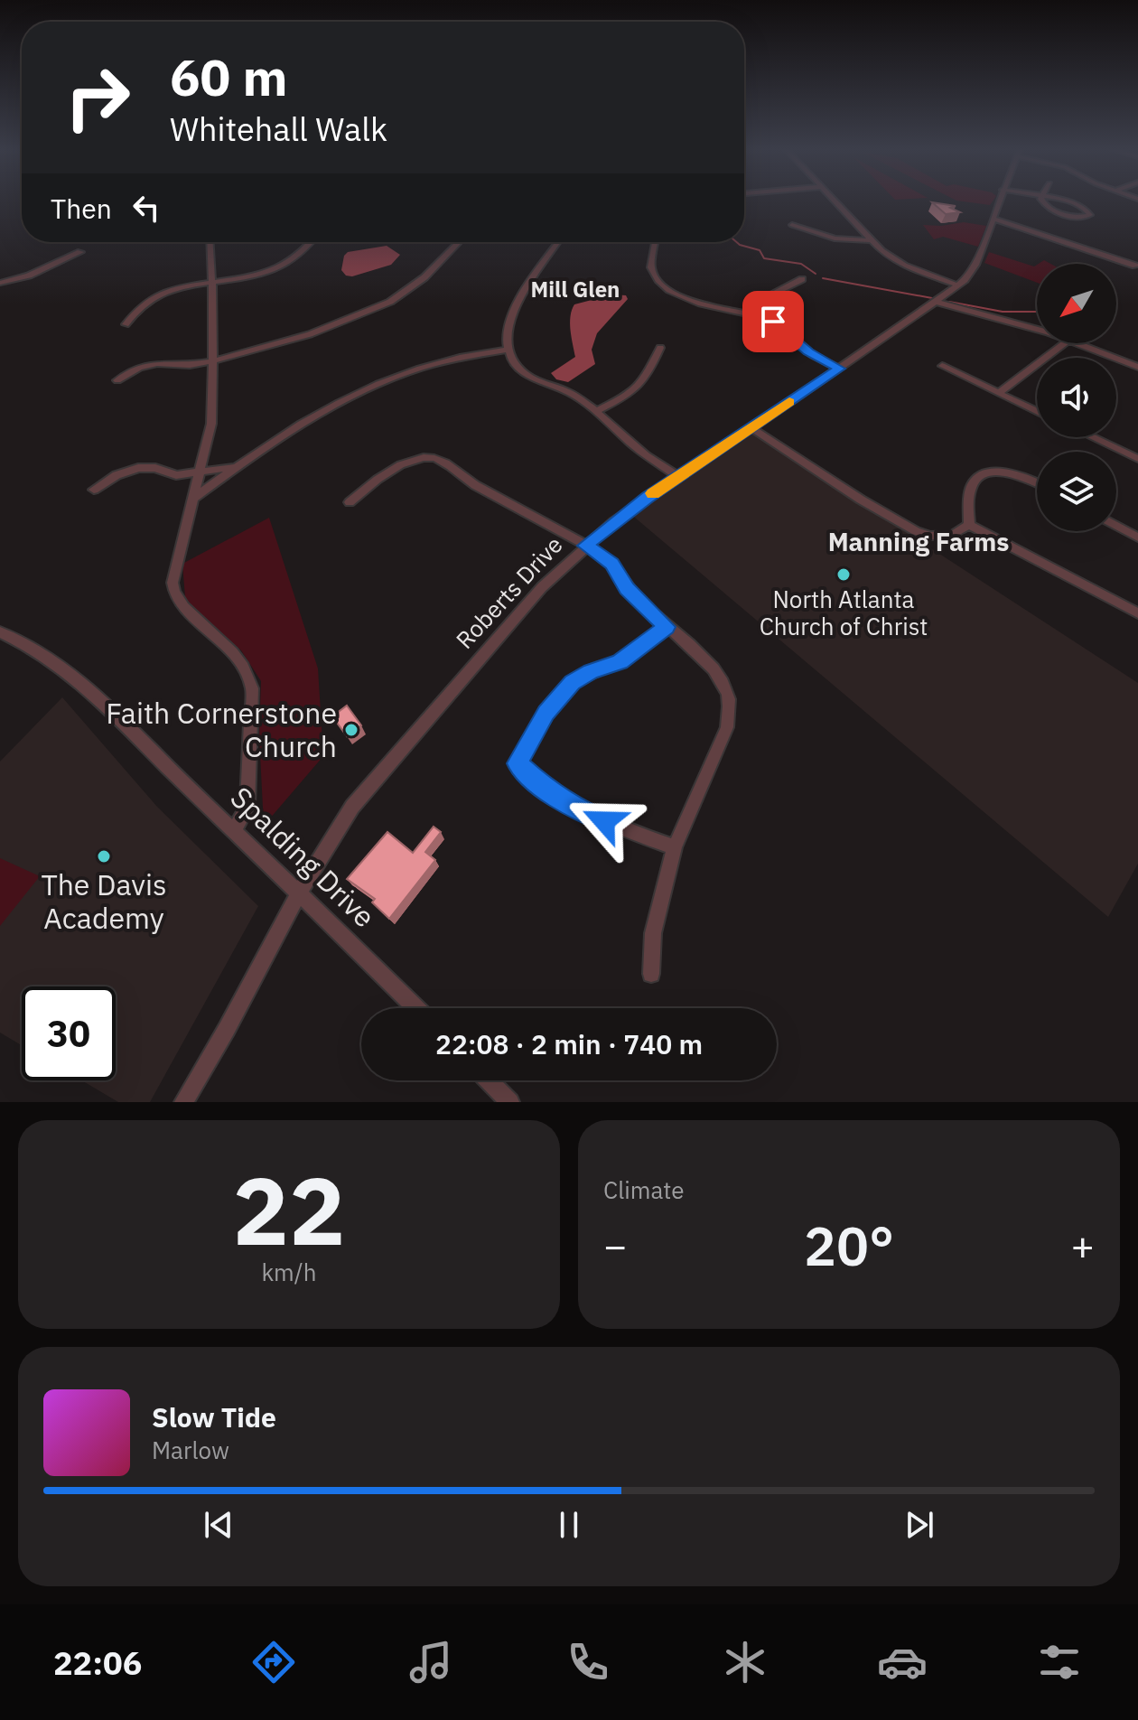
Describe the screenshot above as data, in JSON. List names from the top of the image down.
{
  "streets": {
    "street": ["Roberts Drive", "Spalding Drive"]
  },
  "crossings": [
    ["Roberts Drive", "Spalding Drive"]
  ],
  "districts": ["Mill Glen", "Manning Farms"],
  "places": ["North Atlanta Church of Christ", "Faith Cornerstone Church", "The Davis Academy"],
  "north": "bottom left",
  "page": {
    "turn": ["60 m", "Whitehall Walk"],
    "then": "Then",
    "limit": "30",
    "trip": "22:08 · 2 min · 740 m",
    "tile": [
      ["22", "km/h"],
      "Climate"
    ],
    "heat": ["−", "20°", "+"],
    "song": ["Slow Tide", "Marlow"],
    "tabs": "22:06"
  }
}
